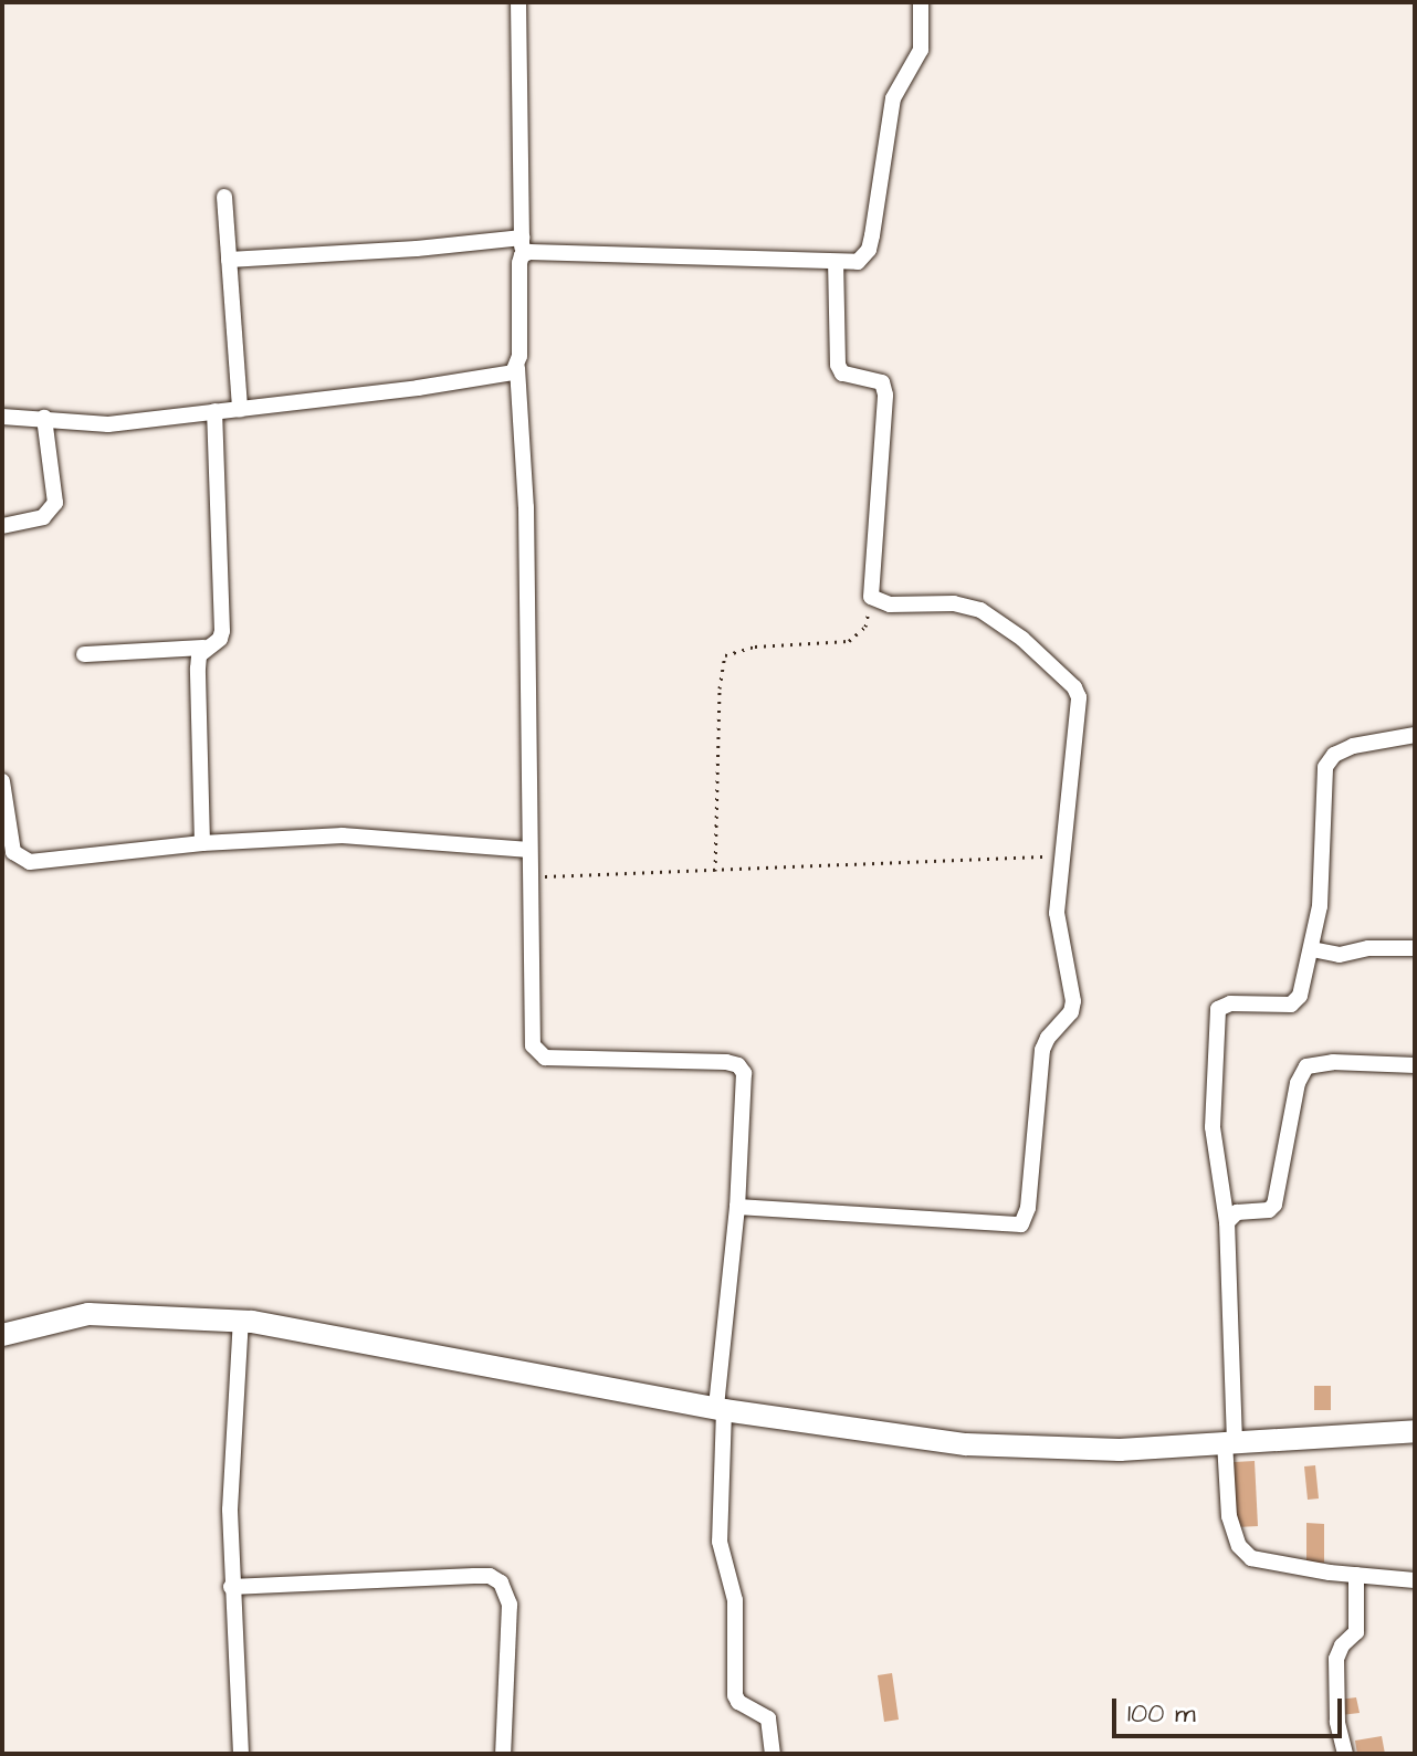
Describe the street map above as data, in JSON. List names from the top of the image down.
{
  "scale_bar": "100 m"
}
